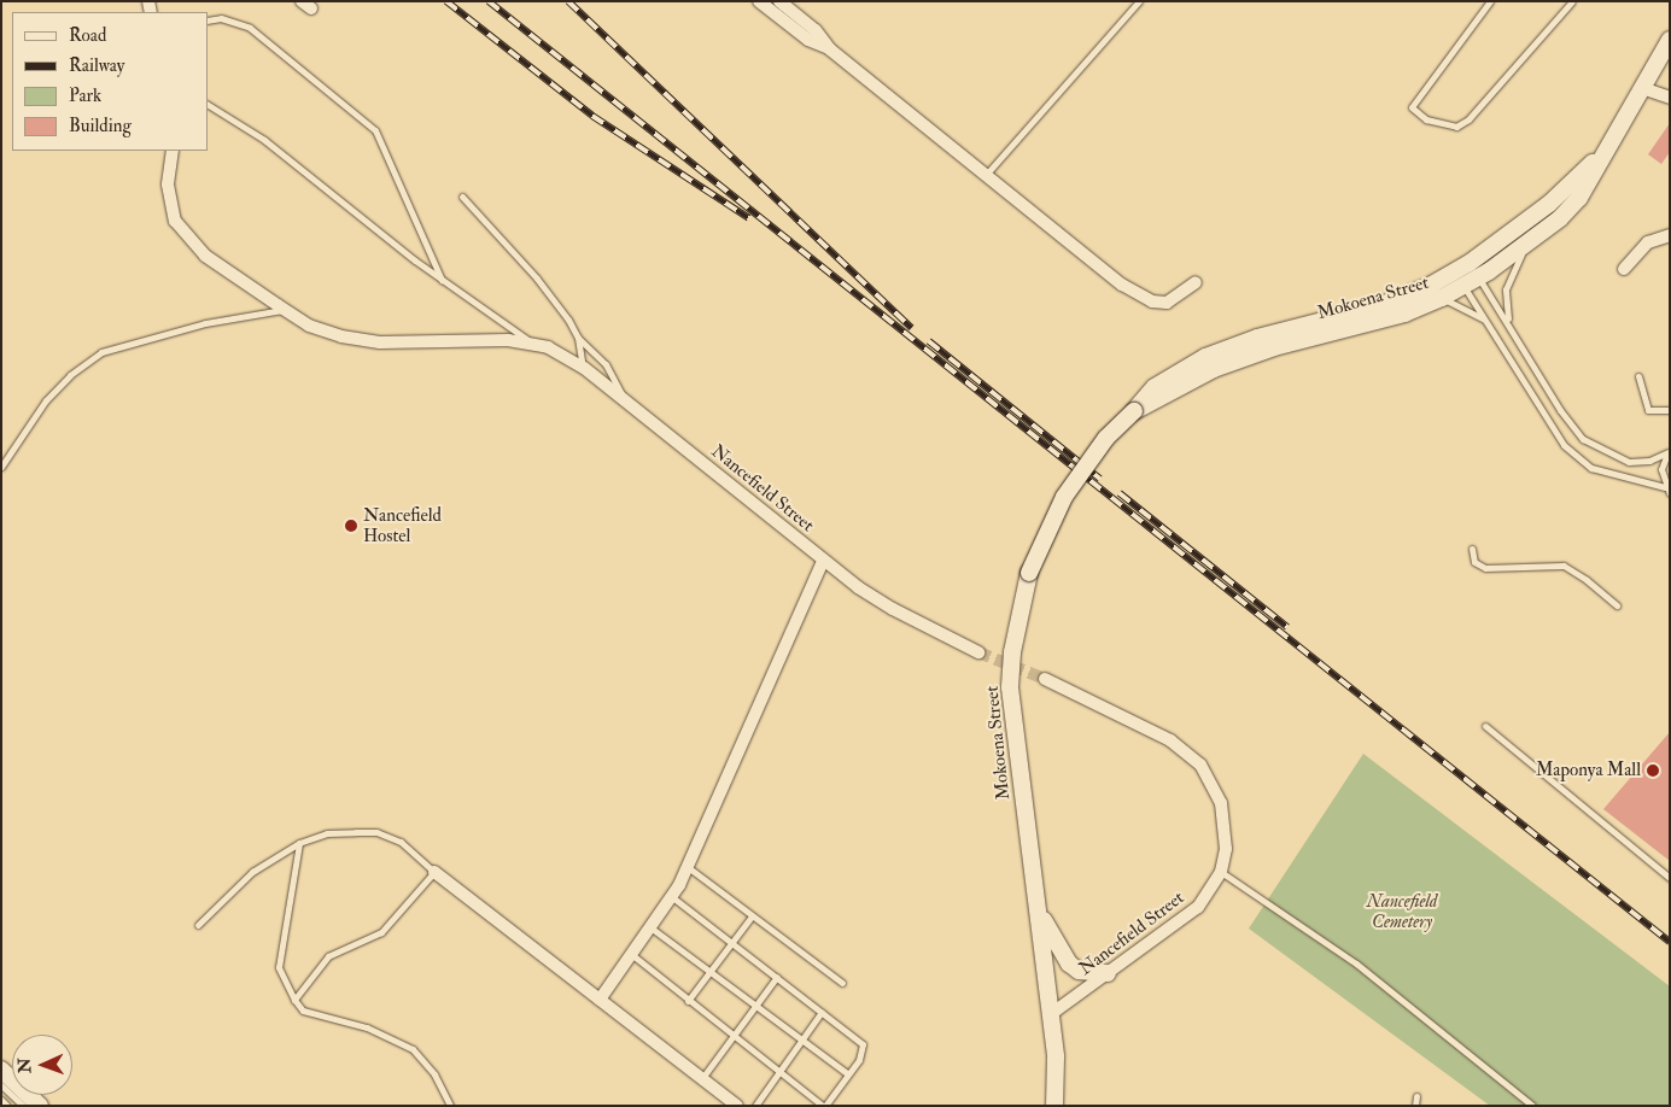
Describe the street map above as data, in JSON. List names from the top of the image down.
{
  "streets": {
    "main road": ["Mokoena Street"],
    "street": ["Nancefield Street"]
  },
  "crossings": [
    ["Mokoena Street", "Nancefield Street"]
  ],
  "parks": ["Nancefield Cemetery"],
  "places": ["Nancefield Hostel", "Maponya Mall"],
  "legend": [
    "Road",
    "Railway",
    "Park",
    "Building"
  ],
  "north": "left"
}
